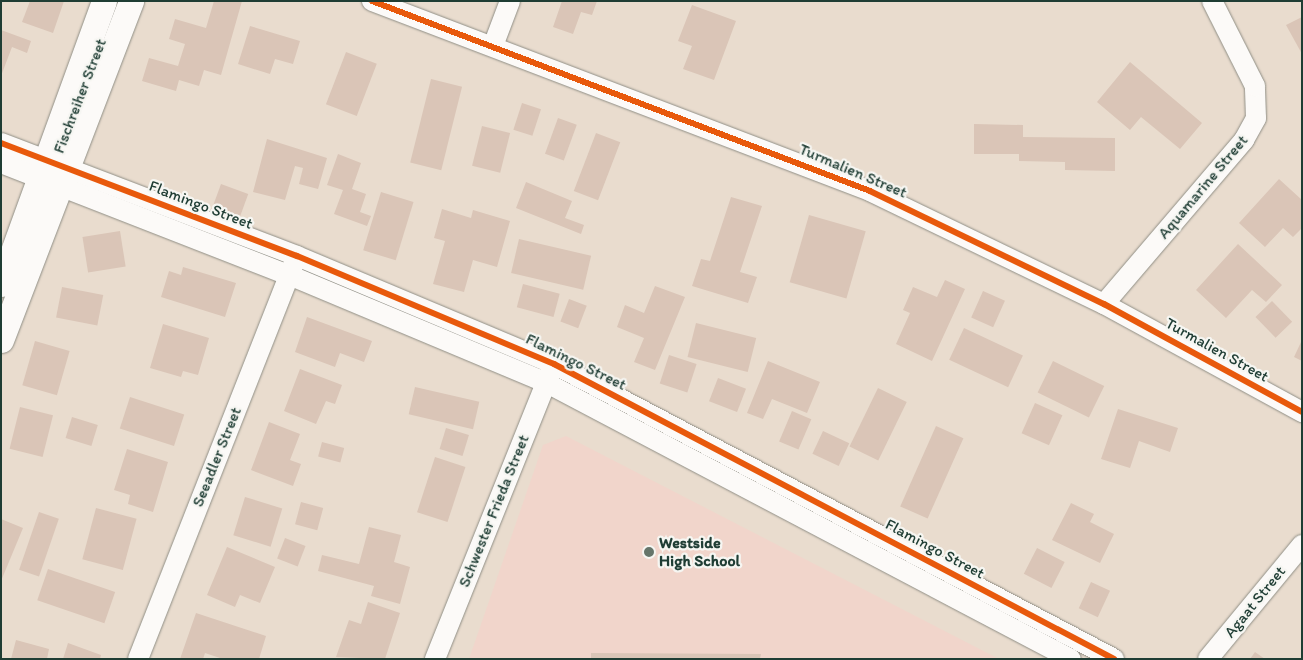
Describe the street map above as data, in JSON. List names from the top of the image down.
{
  "streets": {
    "street": [
      "Fischreiher Street",
      "Turmalien Street",
      "Aquamarine Street",
      "Flamingo Street",
      "Seeadler Street",
      "Schwester Frieda Street",
      "Agaat Street"
    ]
  },
  "crossings": [
    ["Fischreiher Street", "Flamingo Street"],
    ["Turmalien Street", "Aquamarine Street"],
    ["Flamingo Street", "Seeadler Street"],
    ["Flamingo Street", "Schwester Frieda Street"]
  ],
  "places": ["Westside High School"]
}
